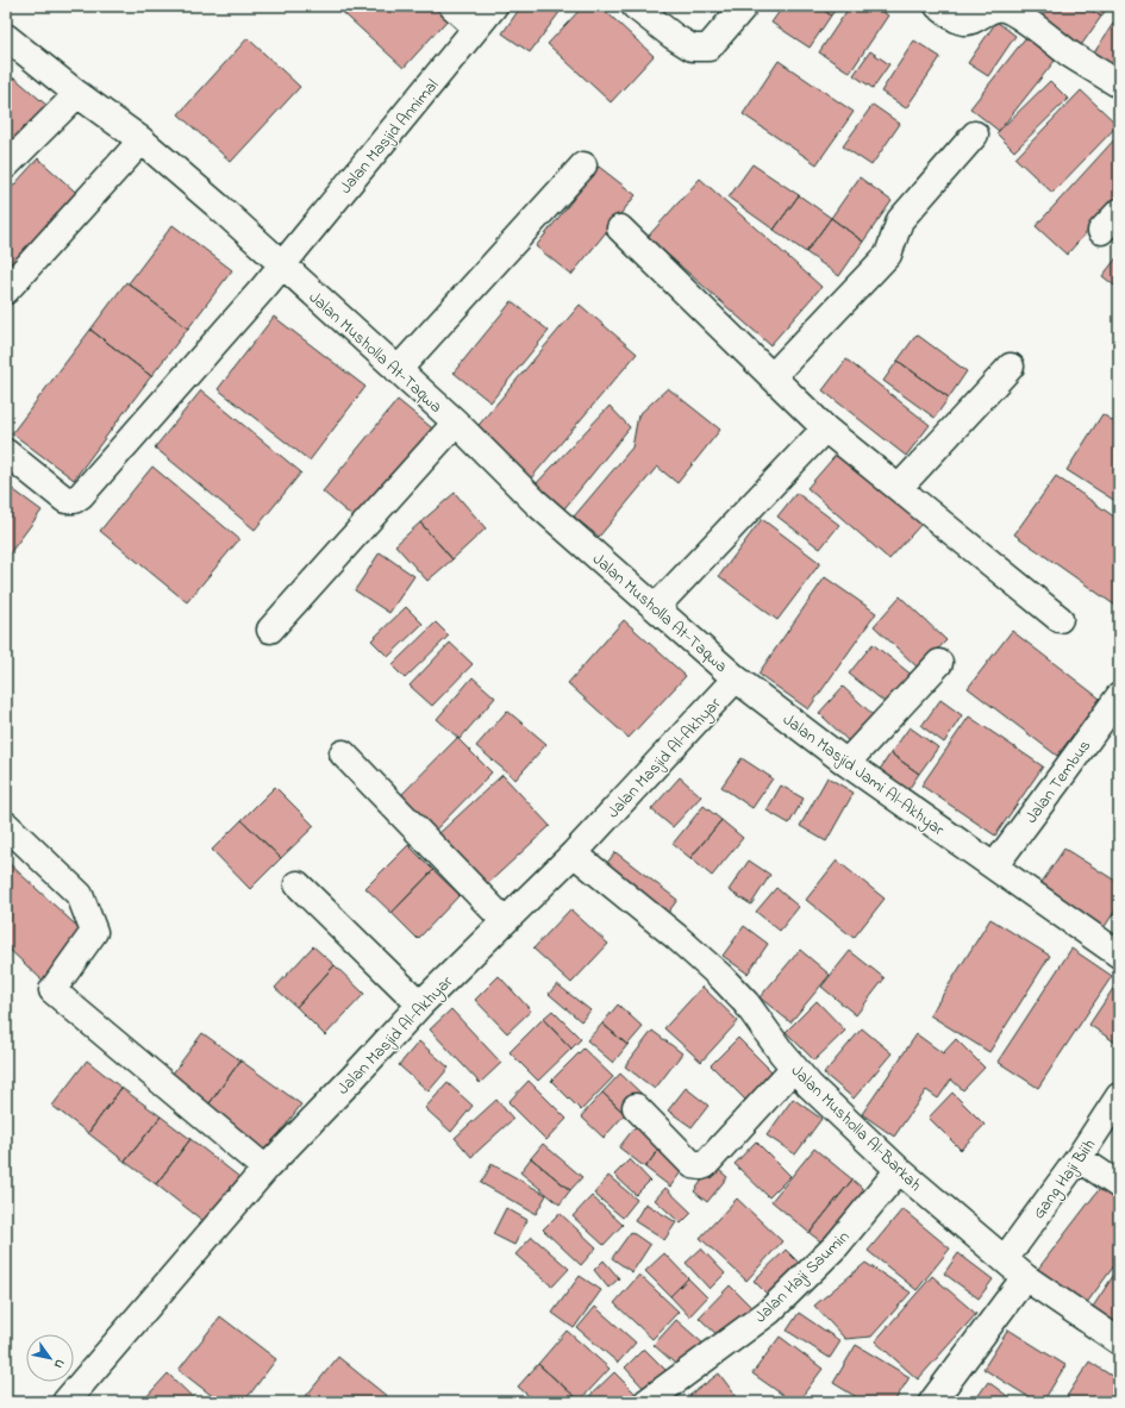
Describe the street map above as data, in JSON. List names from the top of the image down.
{
  "streets": {
    "street": [
      "Jalan Masjid Annimal",
      "Jalan Musholla At-Taqwa",
      "Jalan Masjid Al-Akhyar",
      "Jalan Masjid Jami Al-Akhyar",
      "Jalan Tembus",
      "Jalan Musholla Al-Barkah",
      "Gang Haji Biih",
      "Jalan Haji Saumin"
    ]
  },
  "crossings": [
    ["Jalan Masjid Annimal", "Jalan Musholla At-Taqwa"],
    ["Jalan Musholla At-Taqwa", "Jalan Masjid Al-Akhyar"],
    ["Jalan Musholla At-Taqwa", "Jalan Masjid Jami Al-Akhyar"],
    ["Jalan Masjid Al-Akhyar", "Jalan Masjid Jami Al-Akhyar"],
    ["Jalan Masjid Al-Akhyar", "Jalan Musholla Al-Barkah"],
    ["Jalan Masjid Jami Al-Akhyar", "Jalan Tembus"],
    ["Jalan Musholla Al-Barkah", "Gang Haji Biih"],
    ["Jalan Musholla Al-Barkah", "Jalan Haji Saumin"]
  ],
  "north": "bottom right"
}
